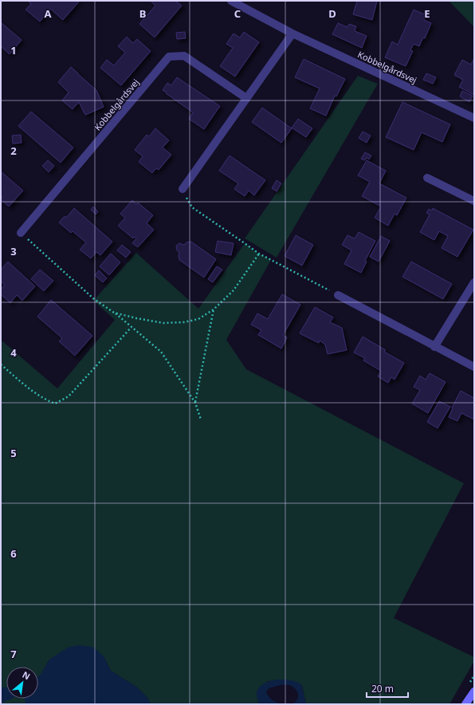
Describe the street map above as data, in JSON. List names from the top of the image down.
{
  "streets": {
    "street": ["Kobbelgårdsvej"]
  },
  "scale_bar": "20 m",
  "north": "top right",
  "grid": {
    "columns": [
      "A",
      "B",
      "C",
      "D",
      "E"
    ],
    "rows": [
      "1",
      "2",
      "3",
      "4",
      "5",
      "6",
      "7"
    ]
  }
}
